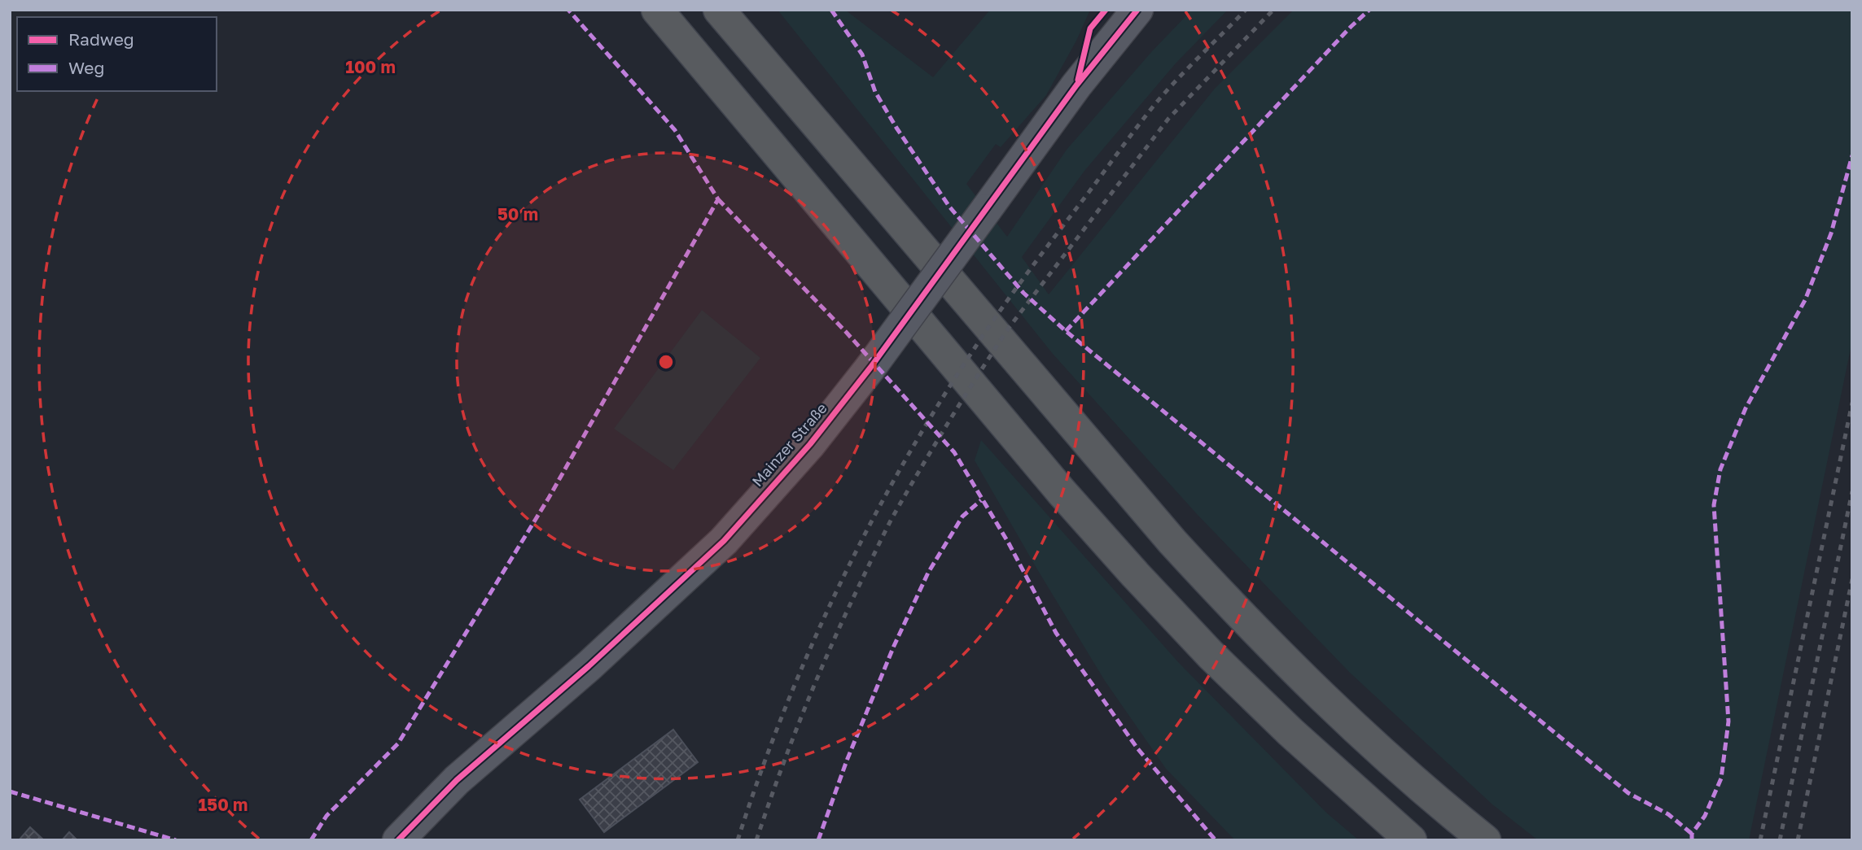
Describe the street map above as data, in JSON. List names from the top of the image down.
{
  "streets": {
    "main road": ["Mainzer Straße"]
  },
  "legend": ["Radweg", "Weg"],
  "rings": ["100 m", "50 m", "150 m"]
}
